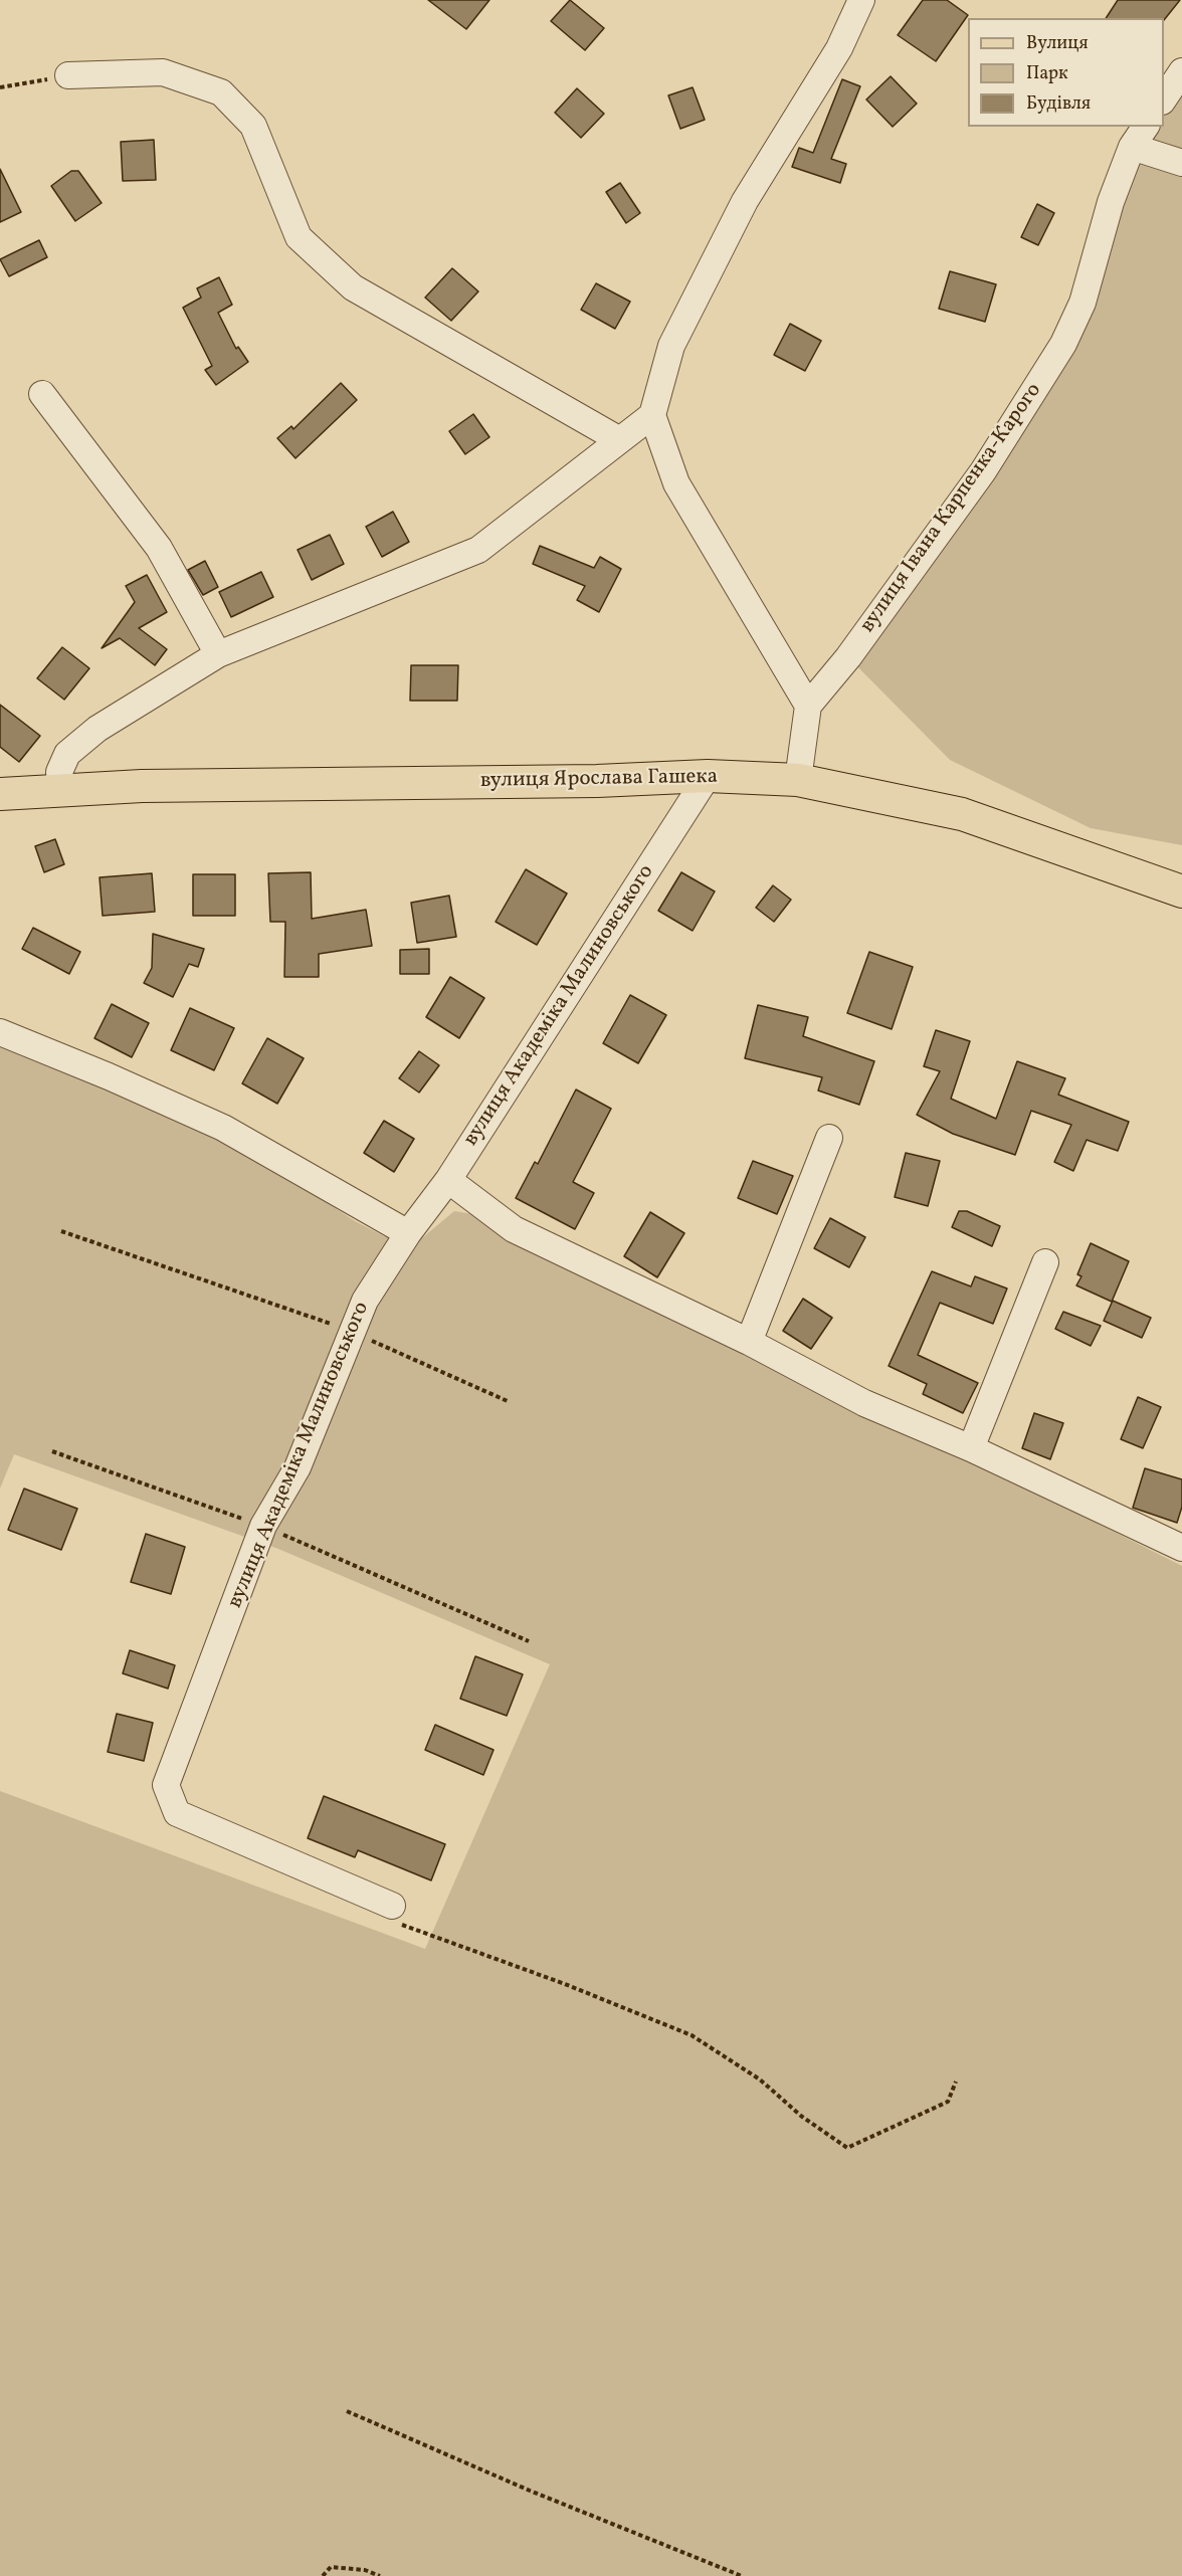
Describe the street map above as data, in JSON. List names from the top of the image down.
{
  "streets": {
    "main road": ["вулиця Ярослава Гашека"],
    "street": ["вулиця Івана Карпенка-Карого", "вулиця Академіка Малиновського"]
  },
  "crossings": [
    ["вулиця Ярослава Гашека", "вулиця Академіка Малиновського"]
  ],
  "legend": ["Вулиця", "Парк", "Будівля"]
}
